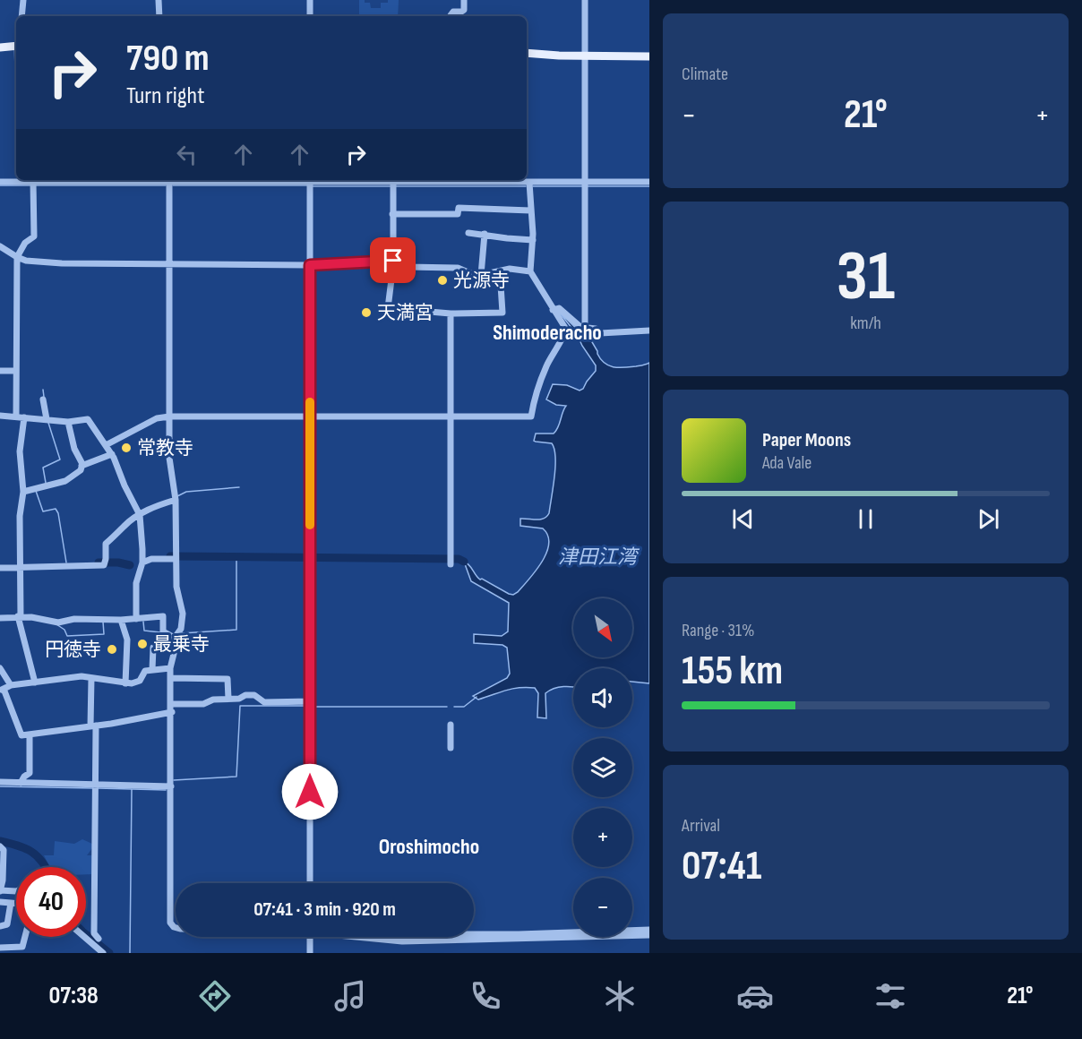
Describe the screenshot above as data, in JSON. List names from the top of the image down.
{
  "districts": ["Shimoderacho", "Oroshimocho"],
  "water": ["津田江湾"],
  "places": [
    "光源寺",
    "天満宮",
    "常教寺",
    "最乗寺",
    "円徳寺"
  ],
  "north": "bottom right",
  "page": {
    "tile": [
      "Climate",
      ["31", "km/h"],
      ["Range · 31%", "155 km"],
      ["Arrival", "07:41"]
    ],
    "turn": ["790 m", "Turn right"],
    "heat": ["−", "21°", "+"],
    "song": ["Paper Moons", "Ada Vale"],
    "map_buttons": ["+", "−"],
    "limit": "40",
    "trip": "07:41 · 3 min · 920 m",
    "tabs": ["07:38", "21°"]
  }
}
